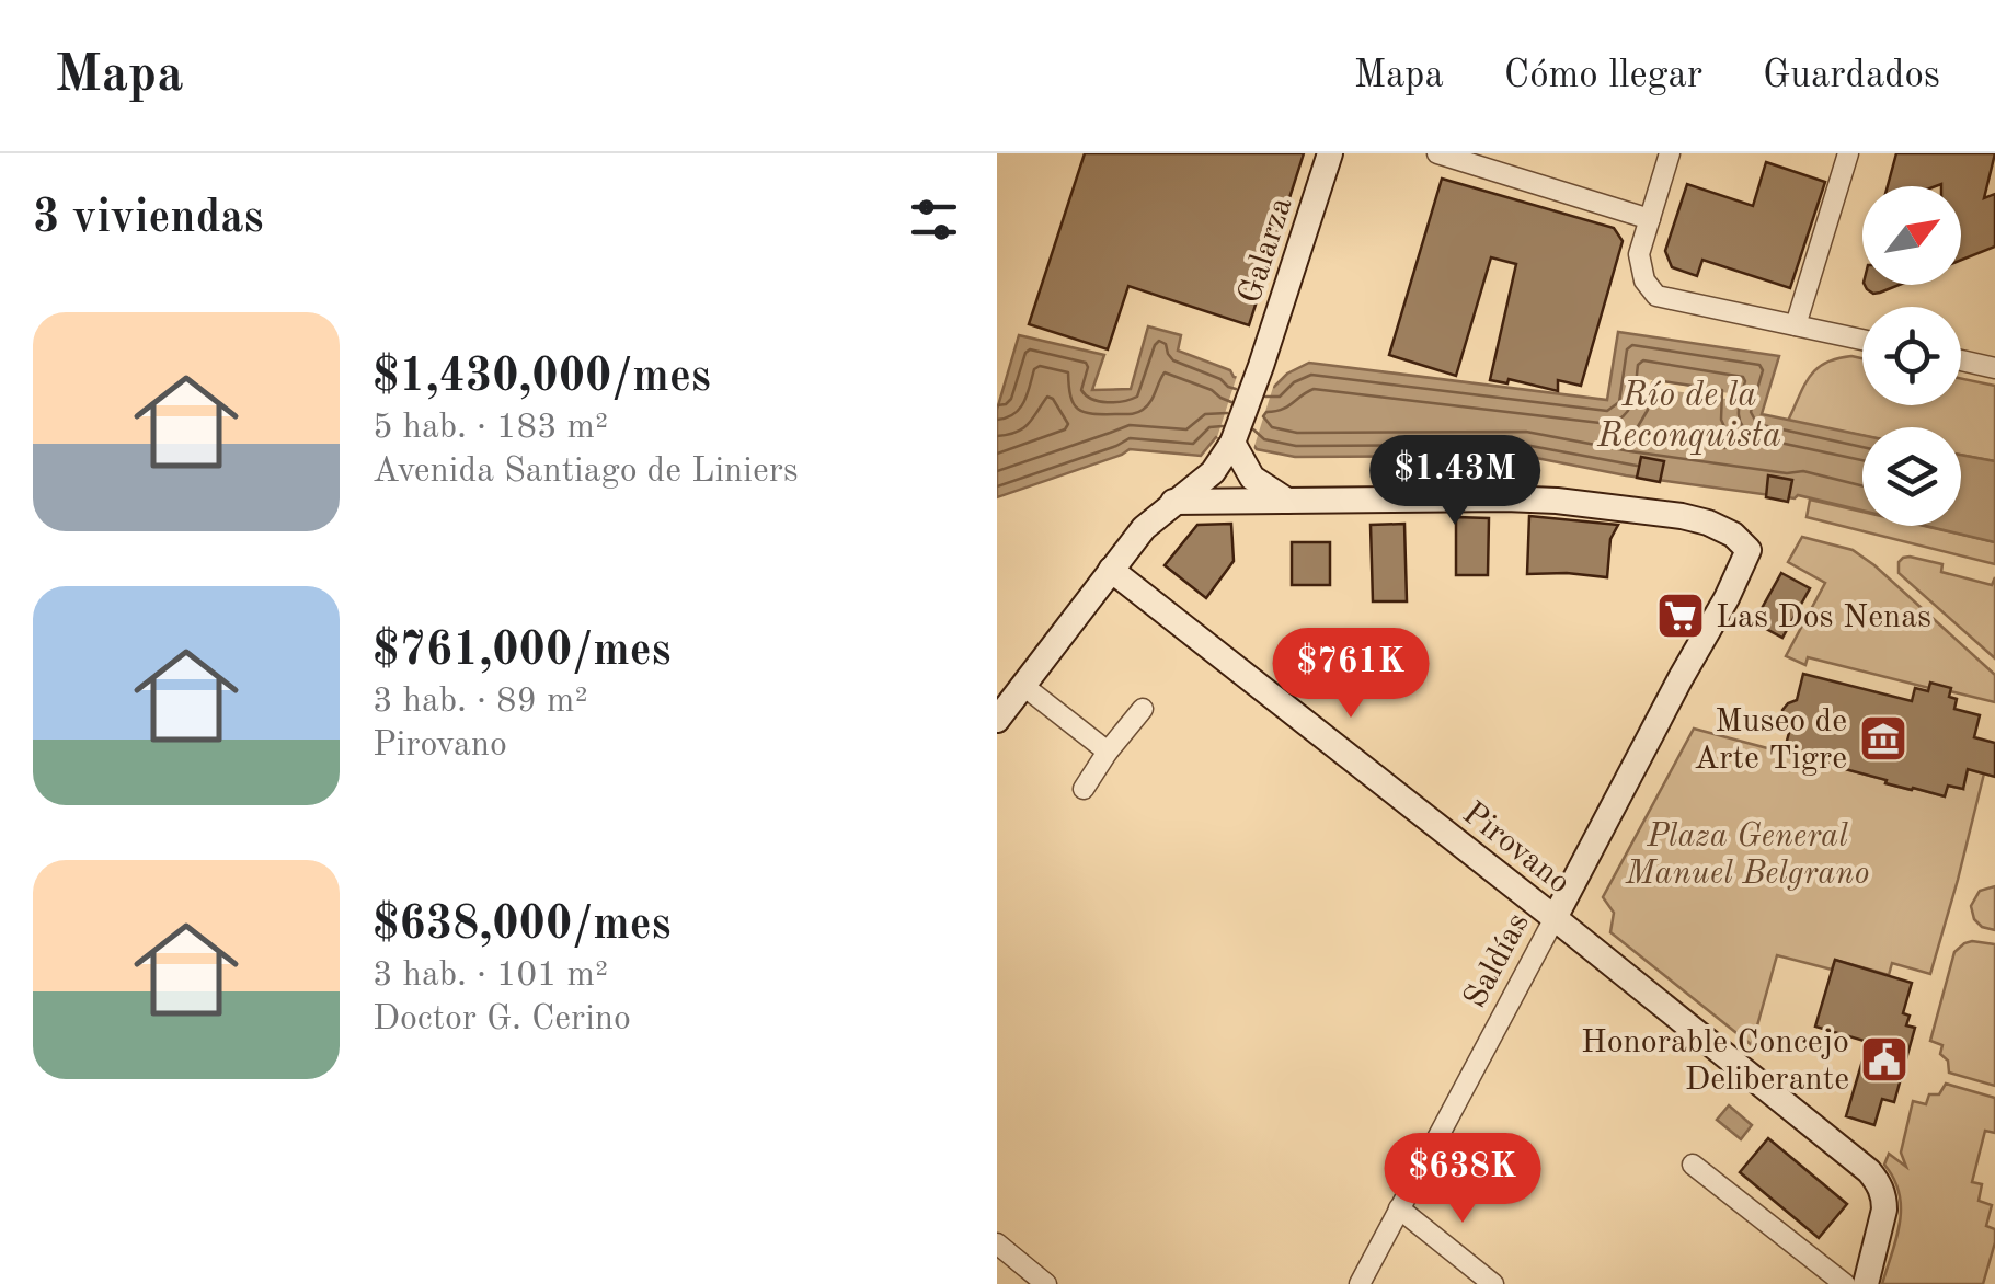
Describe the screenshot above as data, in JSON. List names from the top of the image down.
{
  "streets": {
    "street": ["Galarza", "Pirovano", "Saldías"]
  },
  "crossings": [
    ["Galarza", "Pirovano"],
    ["Pirovano", "Saldías"]
  ],
  "water": ["Río de la Reconquista"],
  "parks": ["Plaza General Manuel Belgrano"],
  "places": {
    "supermarket": ["Las Dos Nenas"],
    "museum": ["Museo de Arte Tigre"],
    "public building": ["Honorable Concejo Deliberante"]
  },
  "north": "top right",
  "page": {
    "header": "Mapa",
    "nav": ["Mapa", "Cómo llegar", "Guardados"],
    "heading": "3 viviendas",
    "list": [
      {
        "name": "$1,430,000/mes",
        "note": "5 hab. · 183 m² · Avenida Santiago de Liniers"
      },
      {
        "name": "$761,000/mes",
        "note": "3 hab. · 89 m² · Pirovano"
      },
      {
        "name": "$638,000/mes",
        "note": "3 hab. · 101 m² · Doctor G. Cerino"
      }
    ],
    "price": ["$1.43M", "$761K", "$638K"]
  }
}
